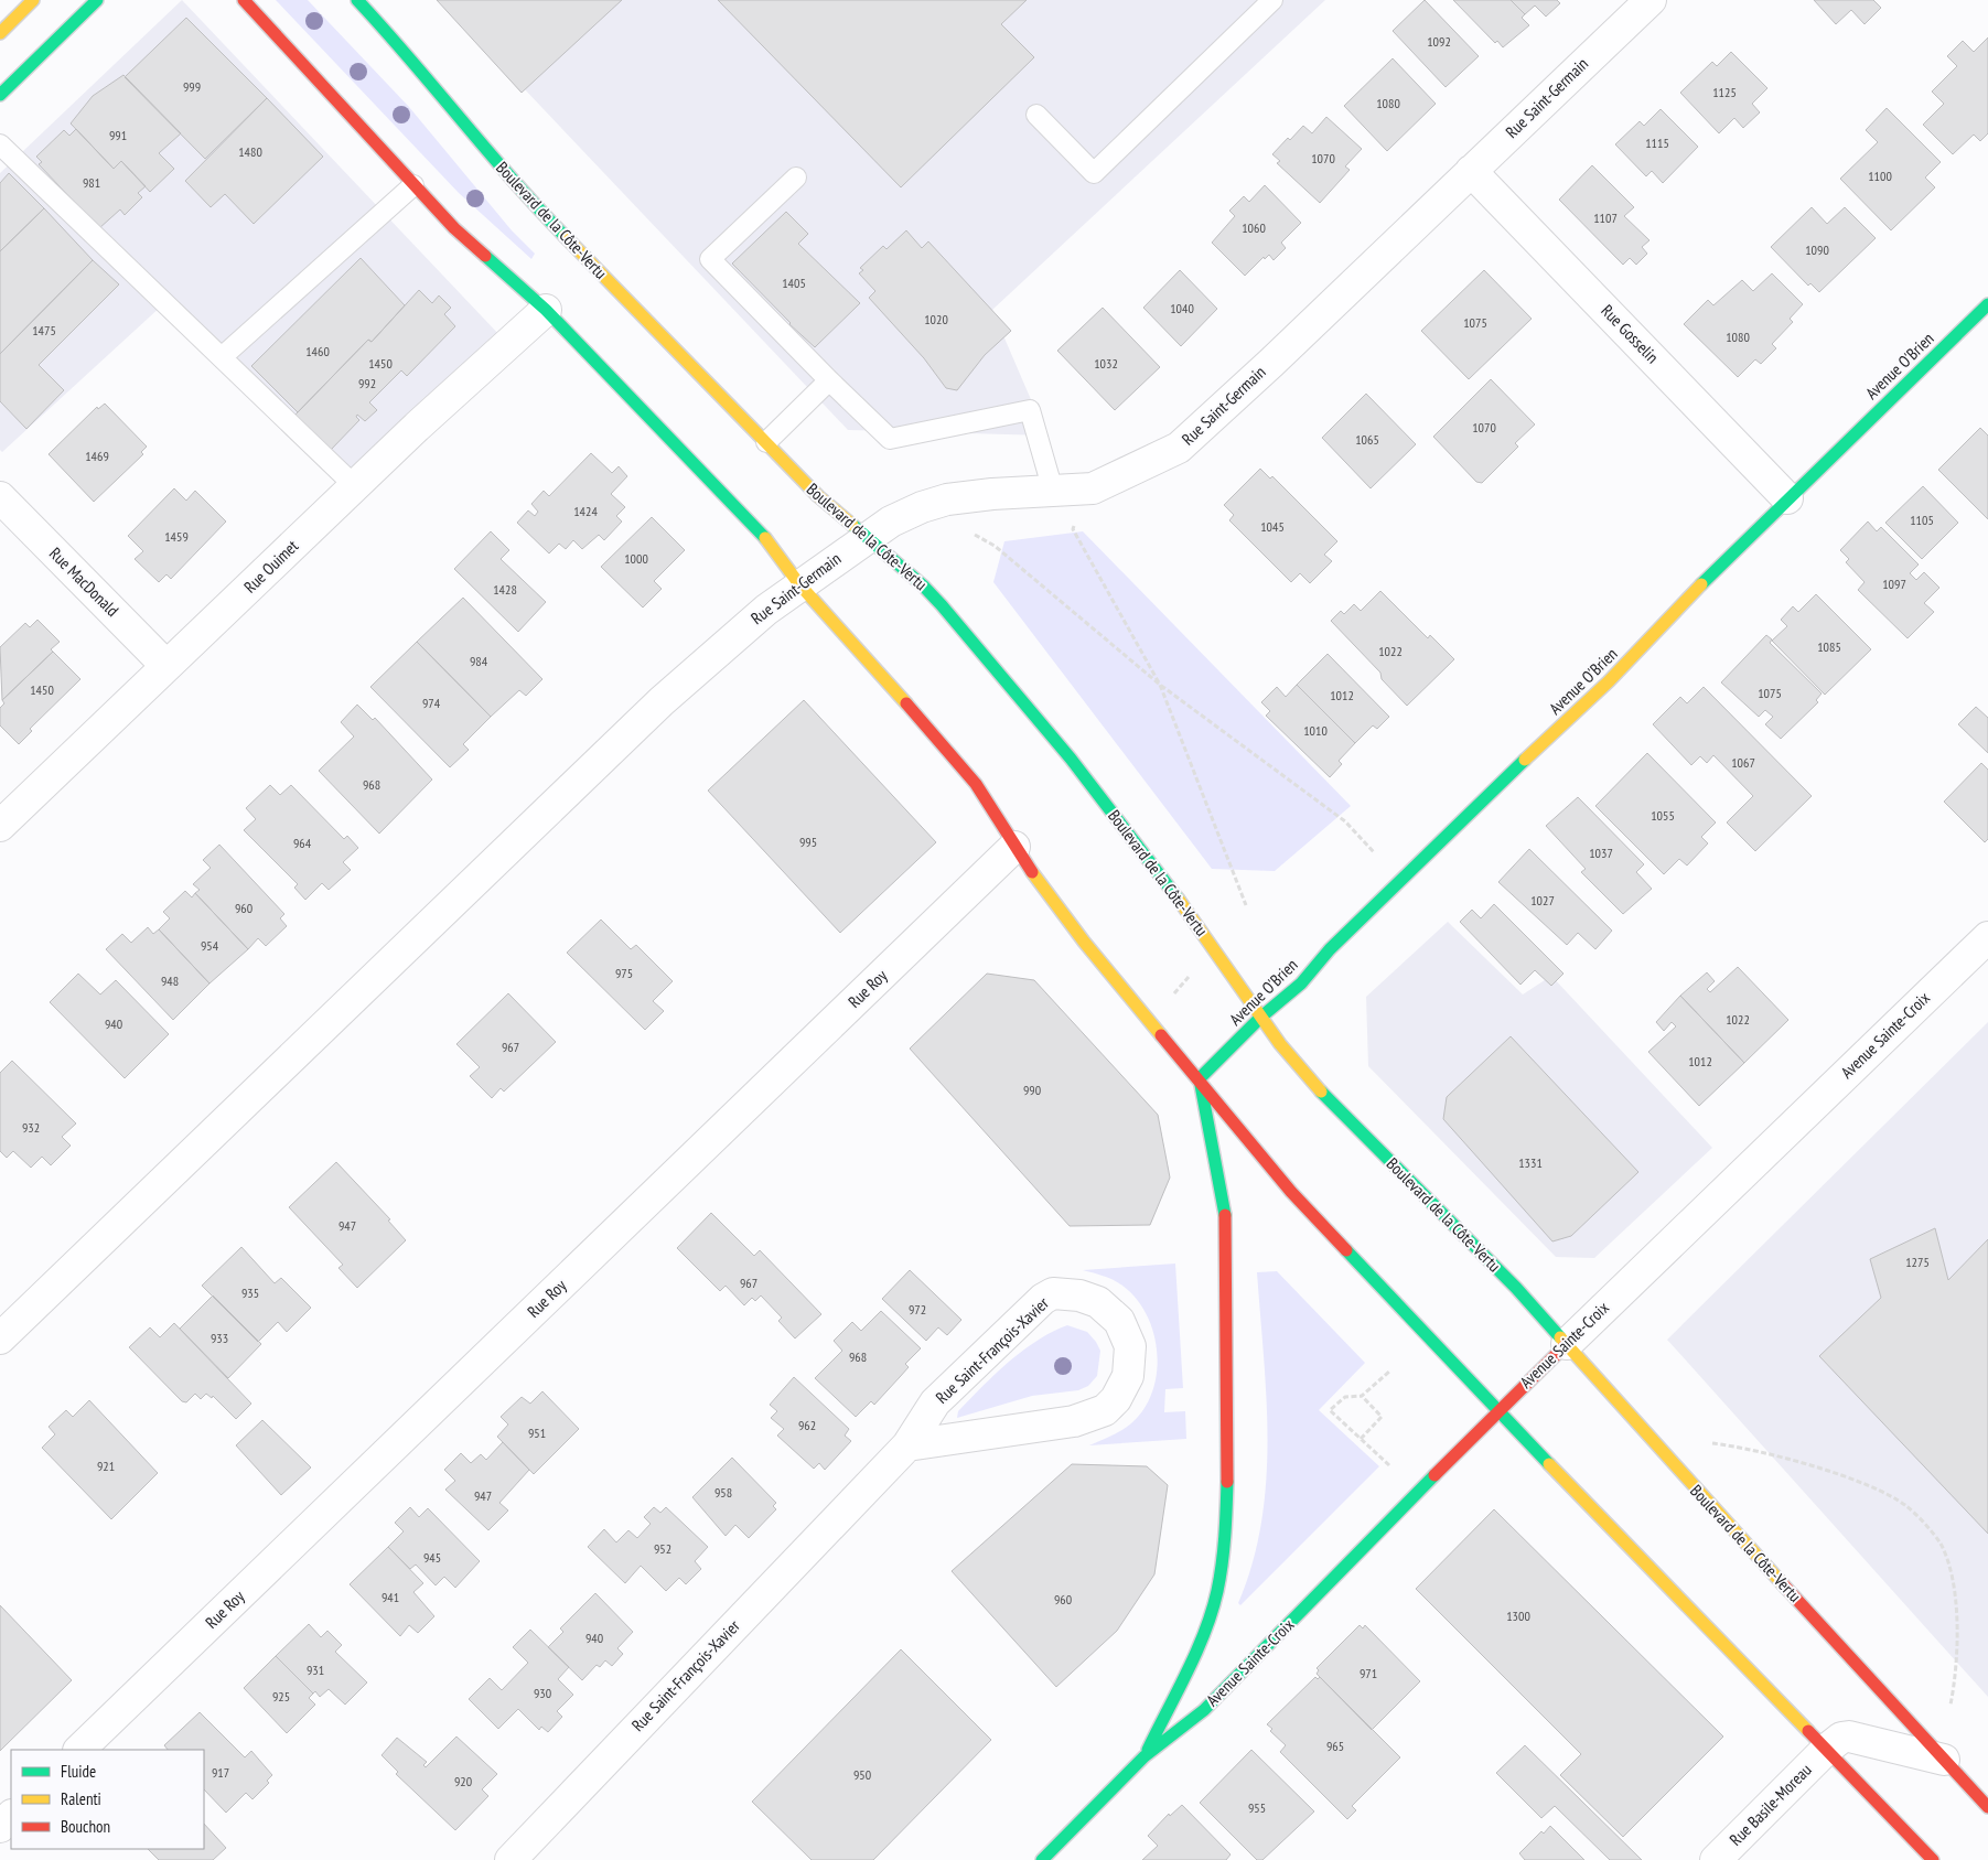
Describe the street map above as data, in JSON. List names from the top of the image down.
{
  "streets": {
    "main road": ["Boulevard de la Côte-Vertu", "Avenue O'Brien", "Avenue Sainte-Croix"],
    "street": [
      "Rue Saint-Germain",
      "Rue Gosselin",
      "Rue Ouimet",
      "Rue MacDonald",
      "Rue Roy",
      "Rue Saint-François-Xavier",
      "Rue Basile-Moreau"
    ]
  },
  "crossings": [
    ["Rue Saint-Germain", "Boulevard de la Côte-Vertu"],
    ["Rue Saint-Germain", "Rue Gosselin"],
    ["Boulevard de la Côte-Vertu", "Avenue O'Brien"],
    ["Boulevard de la Côte-Vertu", "Avenue Sainte-Croix"],
    ["Rue Gosselin", "Avenue O'Brien"],
    ["Avenue O'Brien", "Avenue Sainte-Croix"],
    ["Rue Ouimet", "Rue MacDonald"]
  ],
  "house_numbers": [
    "1092",
    "999",
    "1125",
    "1080",
    "991",
    "1115",
    "1480",
    "1070",
    "1100",
    "981",
    "1107",
    "1060",
    "1090",
    "1405",
    "1040",
    "1020",
    "1075",
    "1475",
    "1080",
    "1460",
    "1450",
    "1032",
    "992",
    "1070",
    "1065",
    "1469",
    "1424",
    "1105",
    "1045",
    "1459",
    "1000",
    "1097",
    "1428",
    "1085",
    "1022",
    "984",
    "1450",
    "1075",
    "1012",
    "974",
    "1010",
    "1067",
    "968",
    "1055",
    "995",
    "964",
    "1037",
    "1027",
    "960",
    "954",
    "975",
    "948",
    "1022",
    "940",
    "967",
    "1012",
    "990",
    "932",
    "1331",
    "947",
    "1275",
    "967",
    "935",
    "972",
    "933",
    "968",
    "962",
    "951",
    "921",
    "958",
    "947",
    "952",
    "945",
    "941",
    "960",
    "1300",
    "940",
    "931",
    "971",
    "930",
    "925",
    "965",
    "917",
    "950",
    "920",
    "955"
  ],
  "legend": ["Fluide", "Ralenti", "Bouchon"]
}
